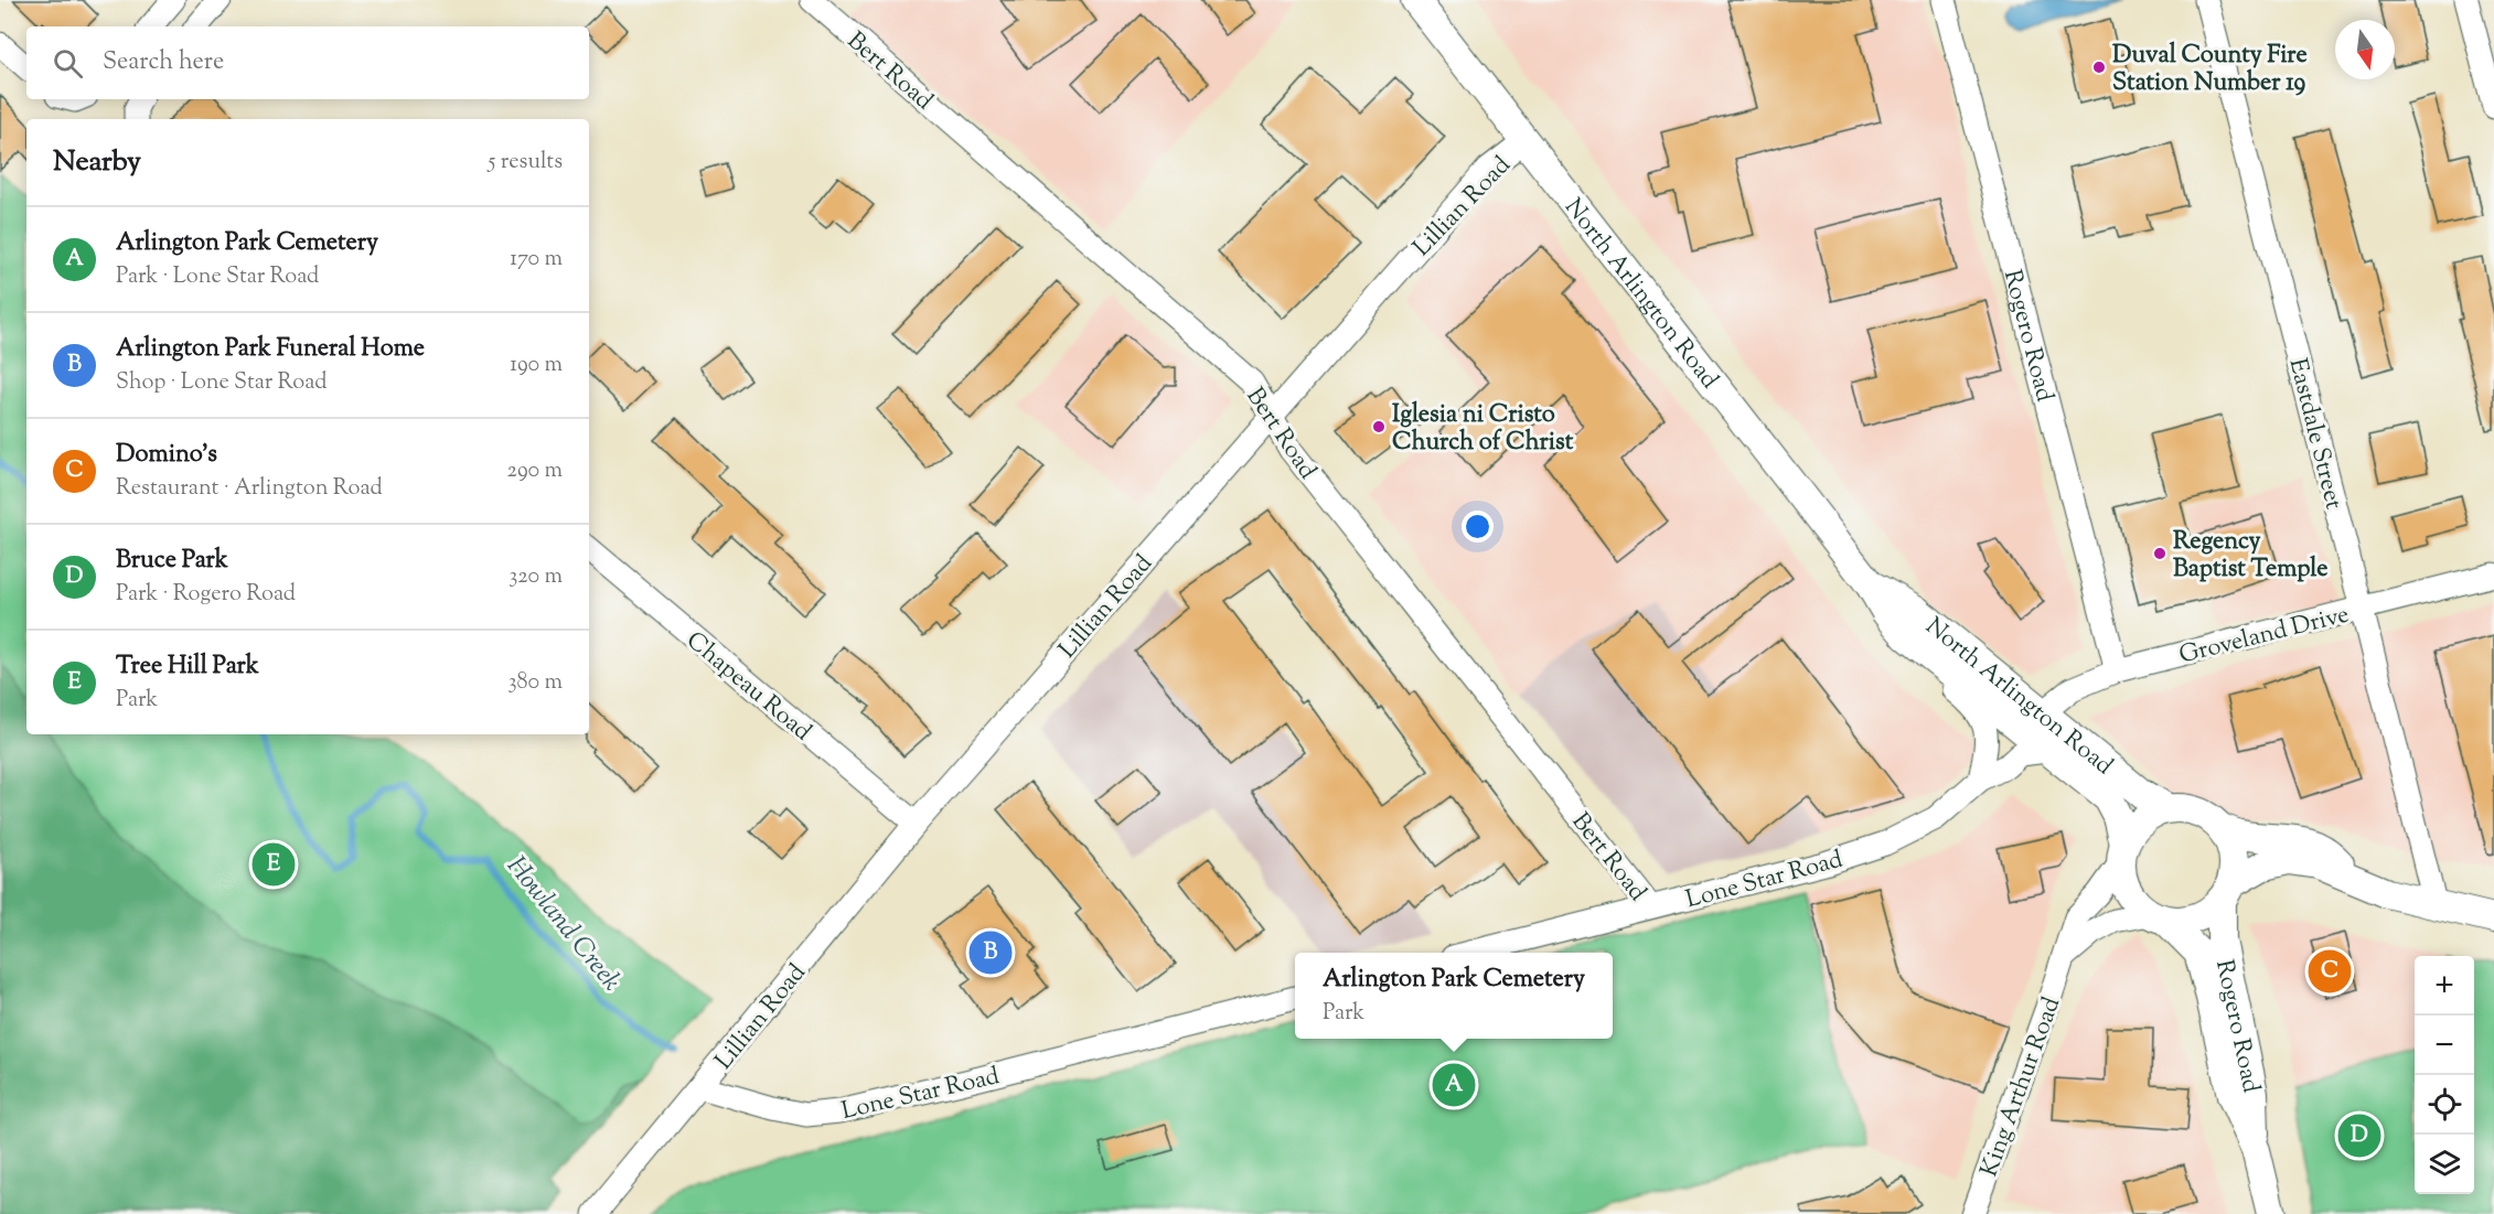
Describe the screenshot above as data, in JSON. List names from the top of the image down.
{
  "streets": {
    "main road": ["North Arlington Road", "Rogero Road"],
    "street": [
      "Bert Road",
      "Lillian Road",
      "Eastdale Street",
      "Groveland Drive",
      "Chapeau Road",
      "Lone Star Road",
      "King Arthur Road"
    ]
  },
  "crossings": [
    ["Bert Road", "Lillian Road"],
    ["Bert Road", "Lone Star Road"],
    ["Lillian Road", "North Arlington Road"],
    ["Lillian Road", "Chapeau Road"],
    ["Lillian Road", "Lone Star Road"],
    ["North Arlington Road", "Rogero Road"],
    ["North Arlington Road", "Groveland Drive"],
    ["North Arlington Road", "Lone Star Road"],
    ["North Arlington Road", "King Arthur Road"],
    ["Rogero Road", "Groveland Drive"],
    ["Rogero Road", "King Arthur Road"],
    ["Eastdale Street", "Groveland Drive"]
  ],
  "water": ["Howland Creek"],
  "places": ["Duval County Fire Station Number 19", "Iglesia ni Cristo Church of Christ", "Regency Baptist Temple"],
  "north": "bottom",
  "page": {
    "search": "Search here",
    "heading": ["Nearby", "5 results"],
    "list": [
      {
        "mark": "A",
        "name": "Arlington Park Cemetery",
        "note": "Park · Lone Star Road",
        "value": "170 m"
      },
      {
        "mark": "B",
        "name": "Arlington Park Funeral Home",
        "note": "Shop · Lone Star Road",
        "value": "190 m"
      },
      {
        "mark": "C",
        "name": "Domino's",
        "note": "Restaurant · Arlington Road",
        "value": "290 m"
      },
      {
        "mark": "D",
        "name": "Bruce Park",
        "note": "Park · Rogero Road",
        "value": "320 m"
      },
      {
        "mark": "E",
        "name": "Tree Hill Park",
        "note": "Park",
        "value": "380 m"
      }
    ],
    "pins": [
      "E",
      "B",
      "C",
      "A",
      "D"
    ],
    "popup": ["Arlington Park Cemetery", "Park"],
    "map_buttons": ["+", "−"]
  }
}
